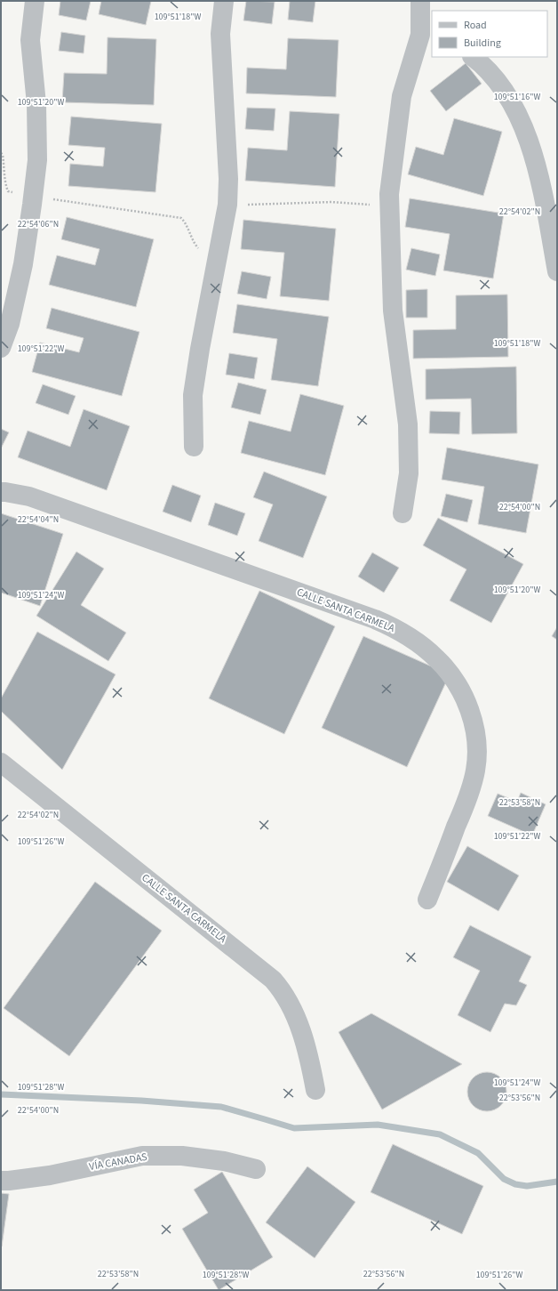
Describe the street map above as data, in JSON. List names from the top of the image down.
{
  "streets": {
    "street": ["CALLE SANTA CARMELA", "VÍA CANADAS"]
  },
  "legend": ["Road", "Building"],
  "coordinates": [
    "109°51'18\"W",
    "109°51'16\"W",
    "109°51'20\"W",
    "22°54'02\"N",
    "22°54'06\"N",
    "109°51'22\"W",
    "22°54'00\"N",
    "22°54'04\"N",
    "109°51'24\"W",
    "22°53'58\"N",
    "109°51'26\"W",
    "109°51'28\"W",
    "22°53'56\"N"
  ]
}
